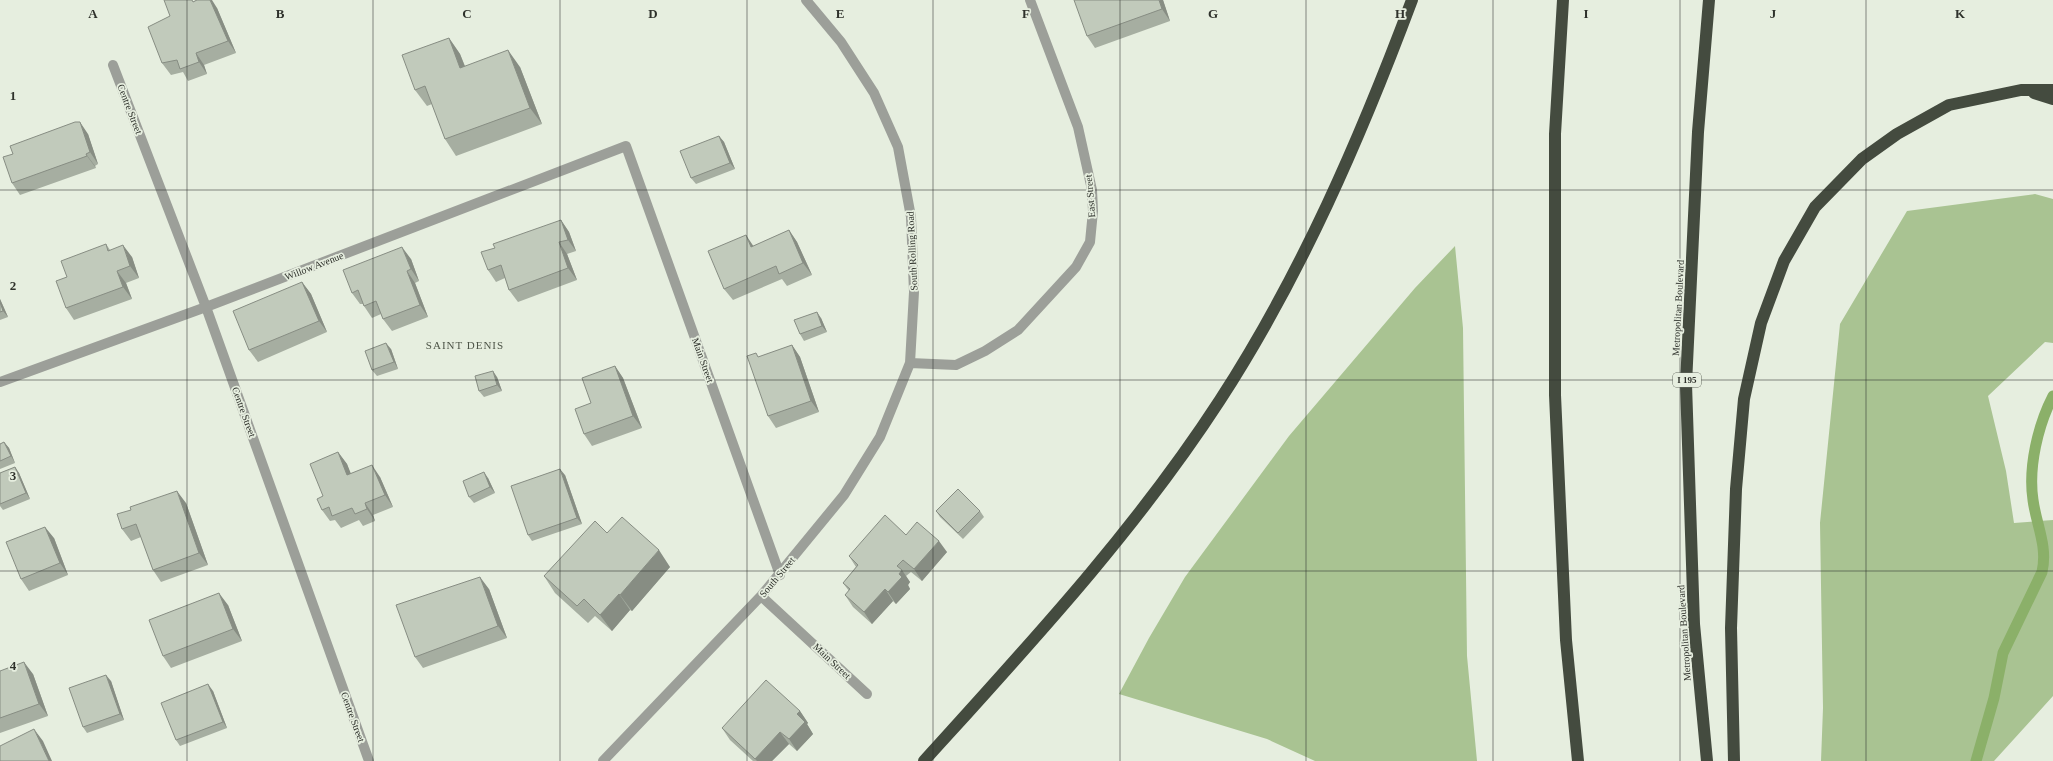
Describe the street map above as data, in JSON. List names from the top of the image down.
{
  "streets": {
    "highway": ["Metropolitan Boulevard", "I 195"],
    "street": [
      "Centre Street",
      "East Street",
      "South Rolling Road",
      "Willow Avenue",
      "Main Street",
      "South Street"
    ]
  },
  "crossings": [
    ["Centre Street", "Willow Avenue"],
    ["East Street", "South Rolling Road"],
    ["East Street", "South Street"],
    ["South Rolling Road", "South Street"],
    ["Willow Avenue", "Main Street"],
    ["Main Street", "South Street"]
  ],
  "districts": ["SAINT DENIS"],
  "grid": {
    "columns": [
      "A",
      "B",
      "C",
      "D",
      "E",
      "F",
      "G",
      "H",
      "I",
      "J",
      "K"
    ],
    "rows": [
      "1",
      "2",
      "3",
      "4"
    ]
  }
}
